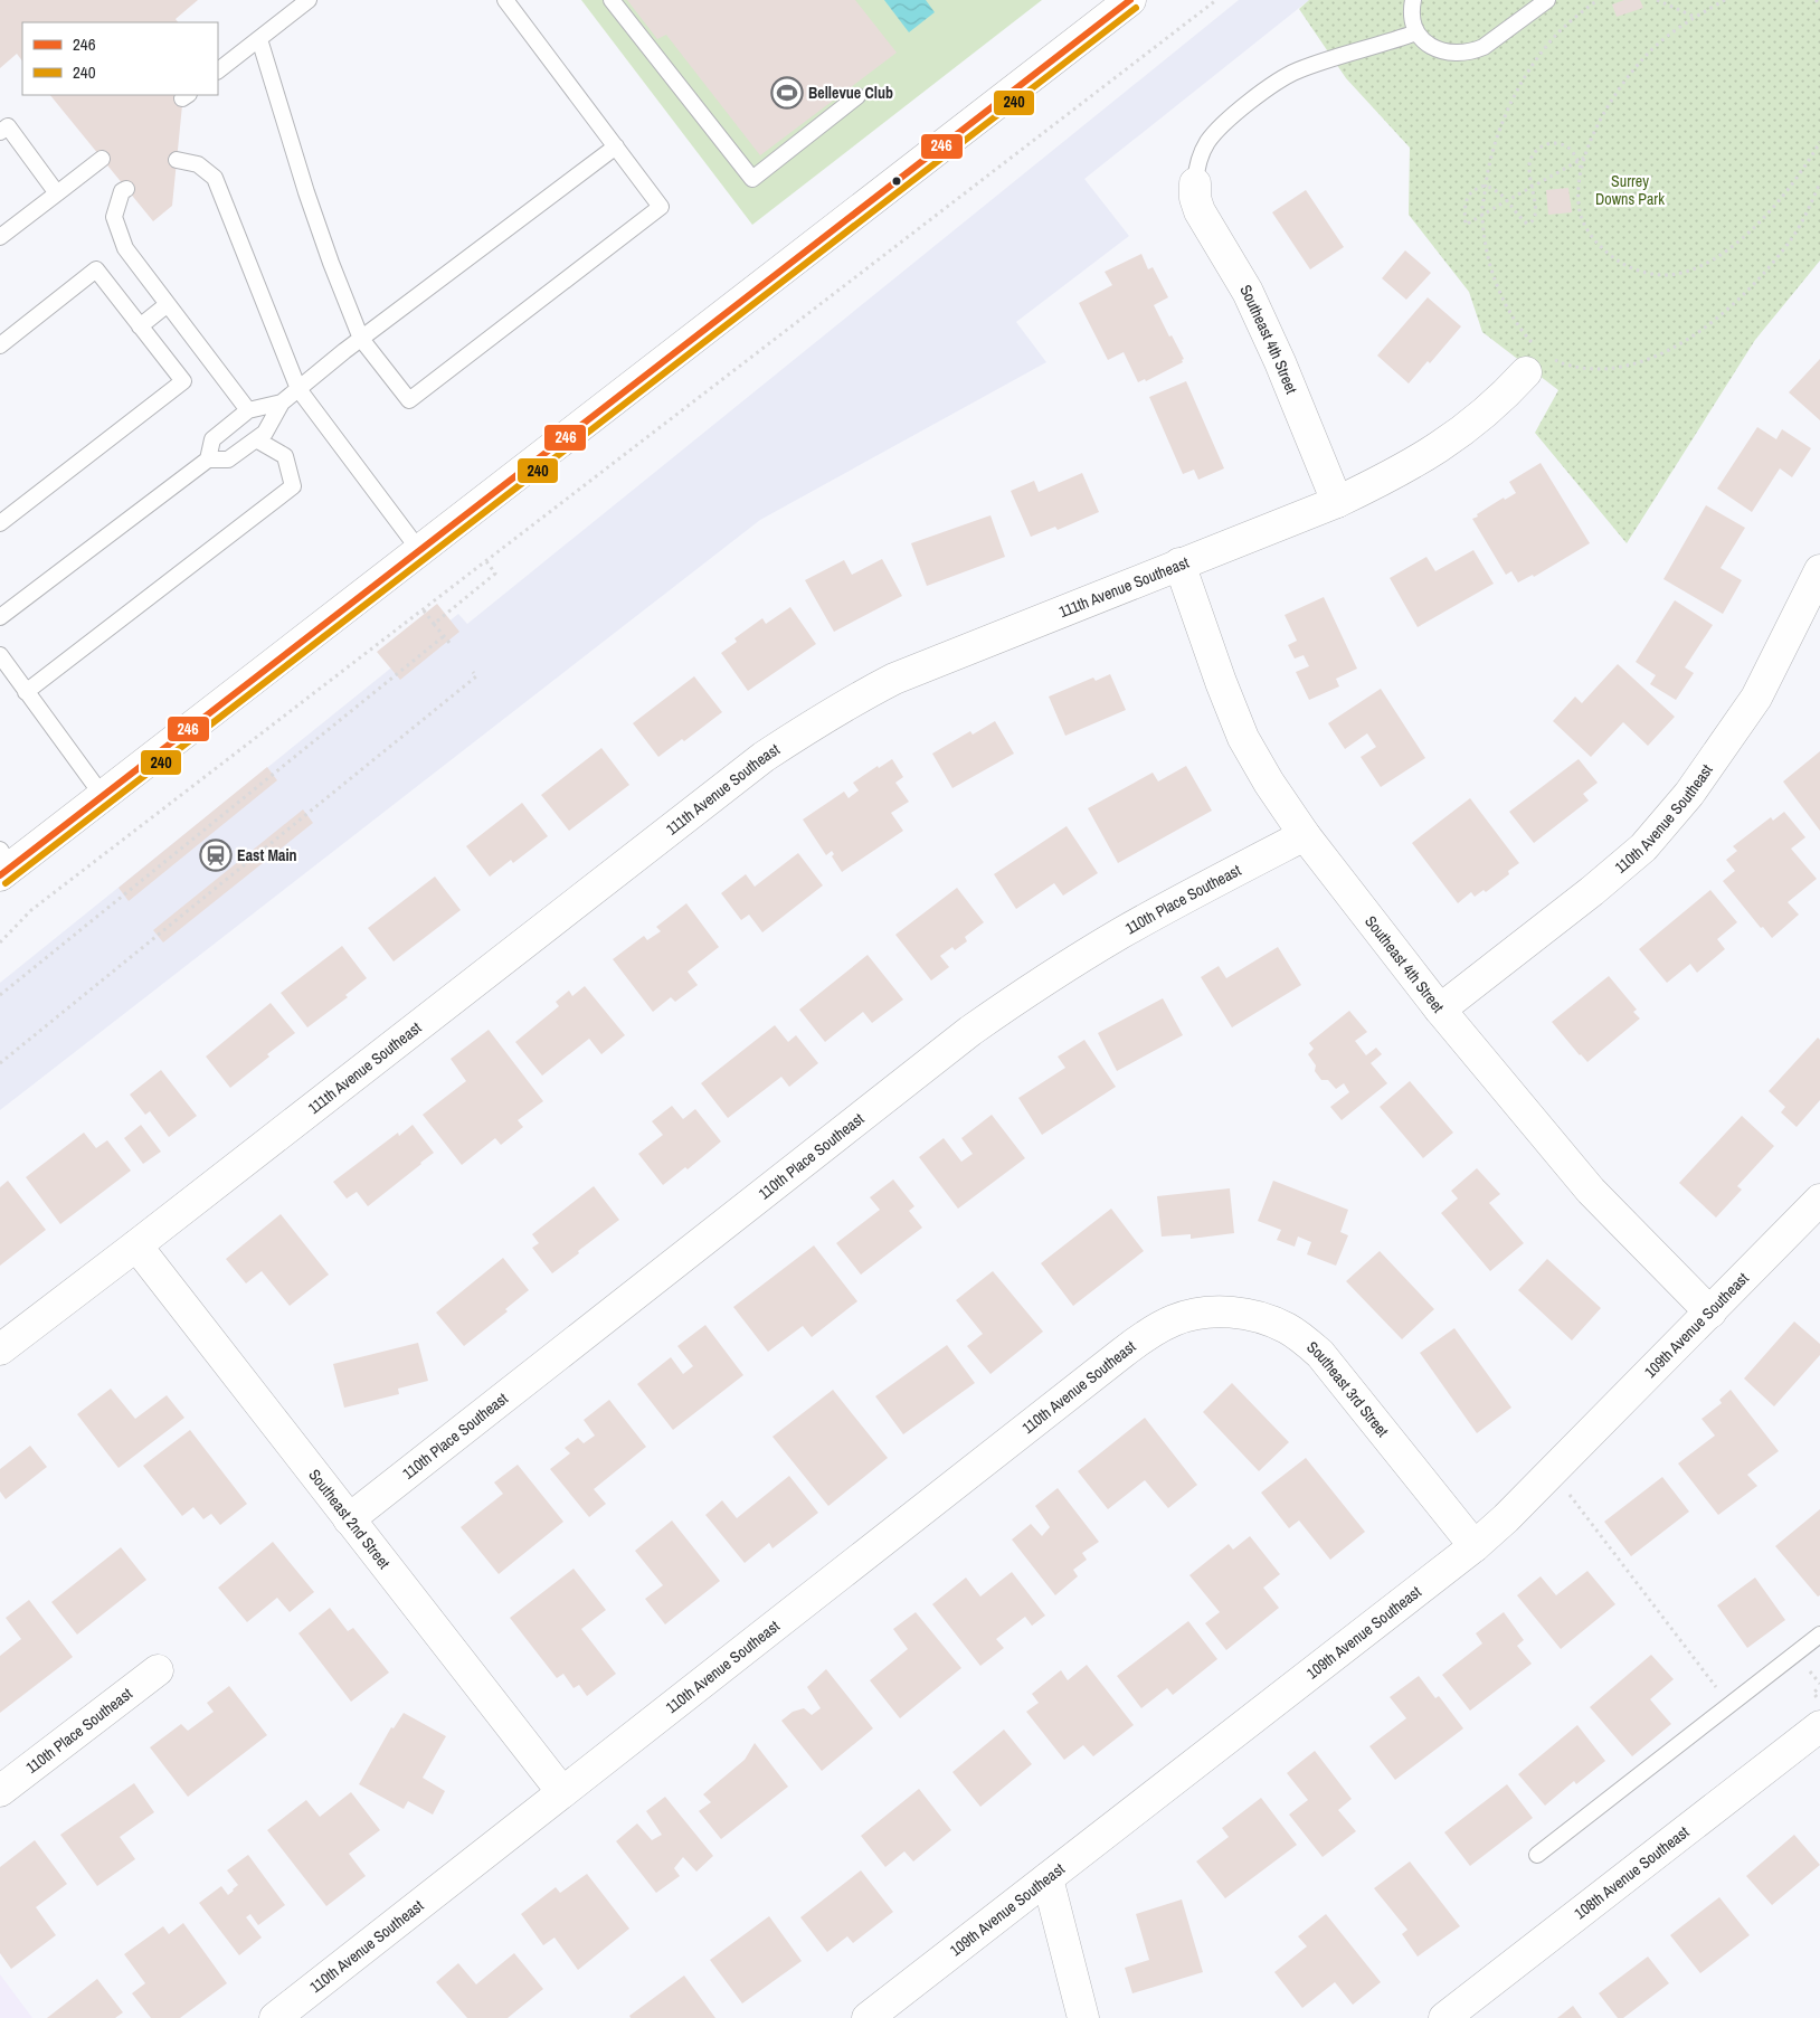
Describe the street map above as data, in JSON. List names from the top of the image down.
{
  "streets": {
    "street": [
      "Southeast 4th Street",
      "111th Avenue Southeast",
      "110th Avenue Southeast",
      "110th Place Southeast",
      "109th Avenue Southeast",
      "Southeast 3rd Street",
      "Southeast 2nd Street",
      "108th Avenue Southeast"
    ]
  },
  "crossings": [
    ["Southeast 4th Street", "111th Avenue Southeast"],
    ["Southeast 4th Street", "110th Avenue Southeast"],
    ["Southeast 4th Street", "110th Place Southeast"],
    ["Southeast 4th Street", "109th Avenue Southeast"],
    ["111th Avenue Southeast", "Southeast 2nd Street"],
    ["110th Avenue Southeast", "Southeast 3rd Street"],
    ["110th Avenue Southeast", "Southeast 2nd Street"],
    ["110th Place Southeast", "Southeast 2nd Street"],
    ["109th Avenue Southeast", "Southeast 3rd Street"]
  ],
  "parks": ["Surrey Downs Park"],
  "places": {
    "sports": ["Bellevue Club"],
    "station": ["East Main"]
  },
  "lines": ["transit line 246", "transit line 240"],
  "legend": ["246", "240"]
}
